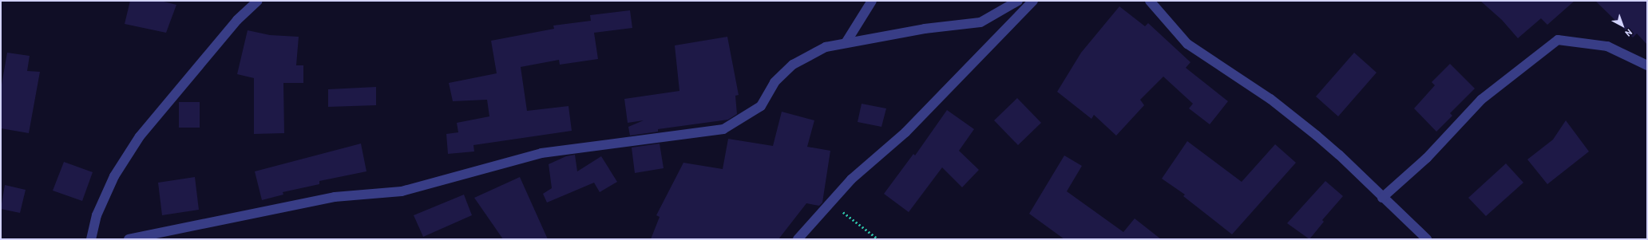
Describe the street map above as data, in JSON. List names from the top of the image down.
{
  "north": "bottom right"
}
